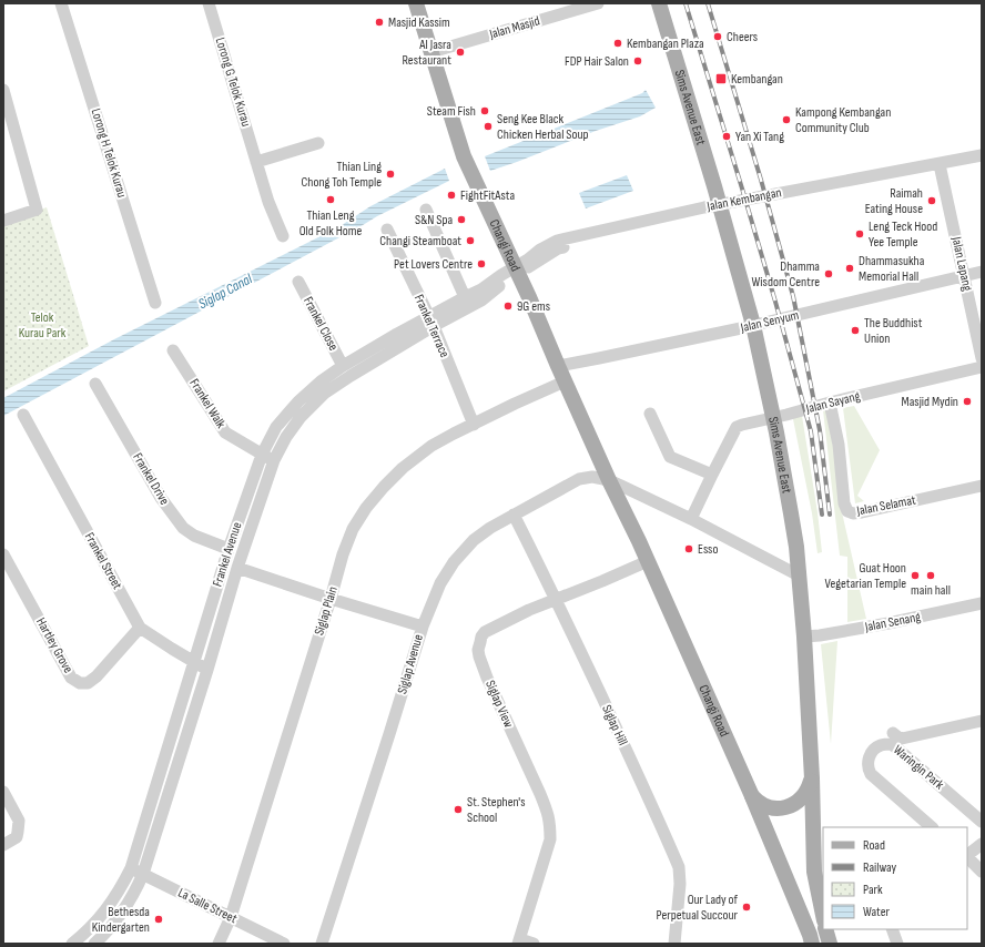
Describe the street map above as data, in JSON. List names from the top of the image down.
{
  "streets": {
    "main road": ["Sims Avenue East", "Changi Road"],
    "street": [
      "Jalan Masjid",
      "Lorong G Telok Kurau",
      "Lorong H Telok Kurau",
      "Jalan Kembangan",
      "Jalan Lapang",
      "Jalan Senyum",
      "Frankel Close",
      "Frankel Terrace",
      "Jalan Sayang",
      "Frankel Walk",
      "Frankel Drive",
      "Jalan Selamat",
      "Frankel Avenue",
      "Frankel Street",
      "Siglap Plain",
      "Jalan Senang",
      "Hartley Grove",
      "Siglap Avenue",
      "Siglap View",
      "Siglap Hill",
      "Waringin Park",
      "La Salle Street"
    ]
  },
  "crossings": [
    ["Jalan Masjid", "Changi Road"],
    ["Sims Avenue East", "Jalan Kembangan"],
    ["Sims Avenue East", "Jalan Senyum"],
    ["Sims Avenue East", "Jalan Sayang"],
    ["Sims Avenue East", "Jalan Senang"],
    ["Jalan Kembangan", "Changi Road"],
    ["Jalan Kembangan", "Jalan Lapang"],
    ["Jalan Kembangan", "Frankel Avenue"],
    ["Changi Road", "Jalan Senyum"],
    ["Changi Road", "Frankel Avenue"],
    ["Changi Road", "Siglap Plain"],
    ["Changi Road", "Siglap Avenue"],
    ["Changi Road", "Siglap View"],
    ["Jalan Lapang", "Jalan Senyum"],
    ["Frankel Close", "Frankel Avenue"],
    ["Frankel Terrace", "Frankel Avenue"],
    ["Frankel Terrace", "Siglap Plain"],
    ["Jalan Sayang", "Jalan Selamat"],
    ["Frankel Walk", "Frankel Avenue"],
    ["Frankel Drive", "Frankel Avenue"],
    ["Frankel Avenue", "Frankel Street"],
    ["Frankel Avenue", "La Salle Street"],
    ["Frankel Street", "Hartley Grove"],
    ["Siglap Plain", "La Salle Street"],
    ["Siglap Avenue", "Siglap Hill"],
    ["Siglap View", "Siglap Hill"]
  ],
  "water": ["Siglap Canal"],
  "parks": ["Telok Kurau Park"],
  "places": {
    "other": [
      "Masjid Kassim",
      "Cheers",
      "Kembangan Plaza",
      "Al Jasra Restaurant",
      "FDP Hair Salon",
      "Steam Fish",
      "Kampong Kembangan Community Club",
      "Seng Kee Black Chicken Herbal Soup",
      "Yan Xi Tang",
      "Thian Ling Chong Toh Temple",
      "FightFitAsta",
      "Thian Leng Old Folk Home",
      "Raimah Eating House",
      "S&N Spa",
      "Leng Teck Hood Yee Temple",
      "Changi Steamboat",
      "Pet Lovers Centre",
      "Dhammasukha Memorial Hall",
      "Dhamma Wisdom Centre",
      "9G ems",
      "The Buddhist Union",
      "Masjid Mydin",
      "Esso",
      "Guat Hoon Vegetarian Temple",
      "main hall",
      "St. Stephen's School",
      "Our Lady of Perpetual Succour",
      "Bethesda Kindergarten"
    ],
    "transit": ["Kembangan"]
  },
  "legend": [
    "Road",
    "Railway",
    "Park",
    "Water"
  ]
}
